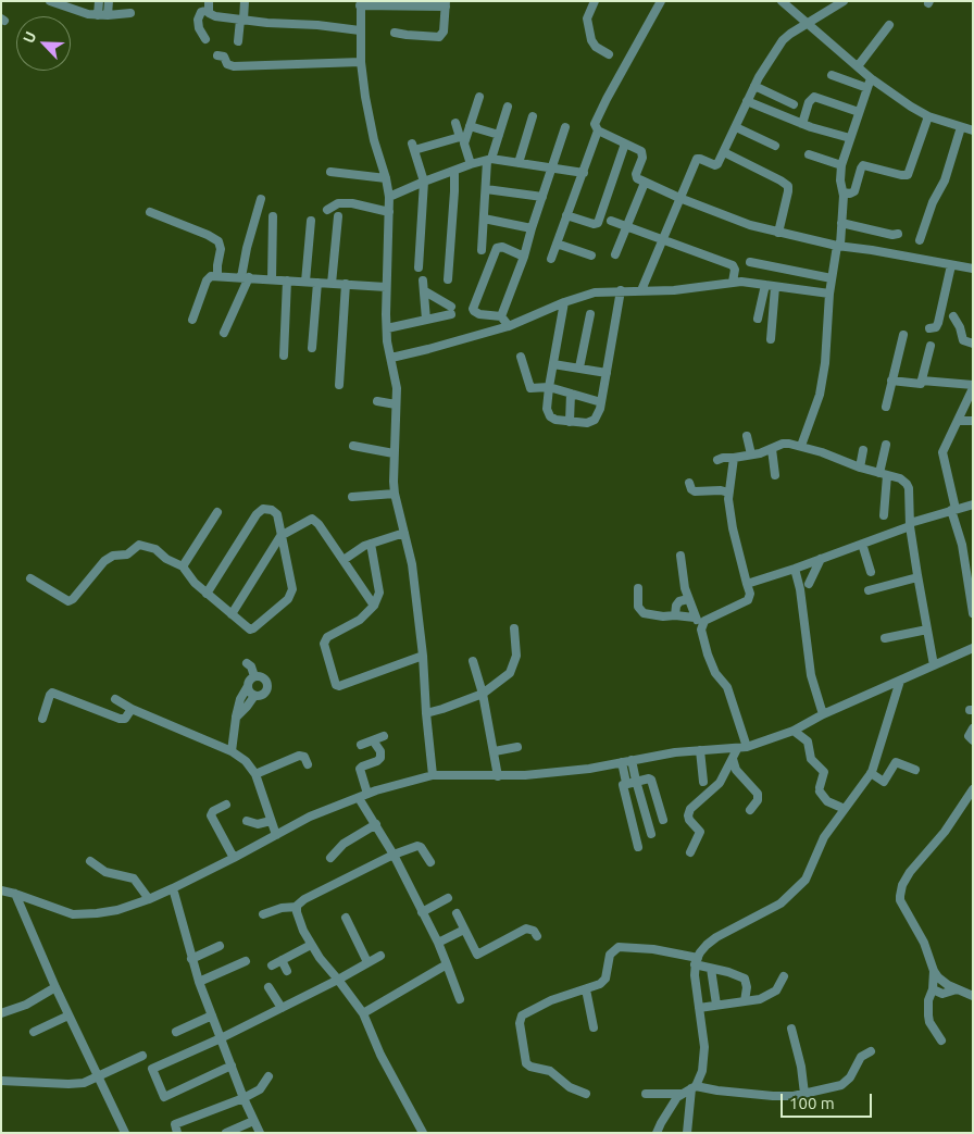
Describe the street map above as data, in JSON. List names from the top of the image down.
{
  "scale_bar": "100 m",
  "north": "top left"
}
